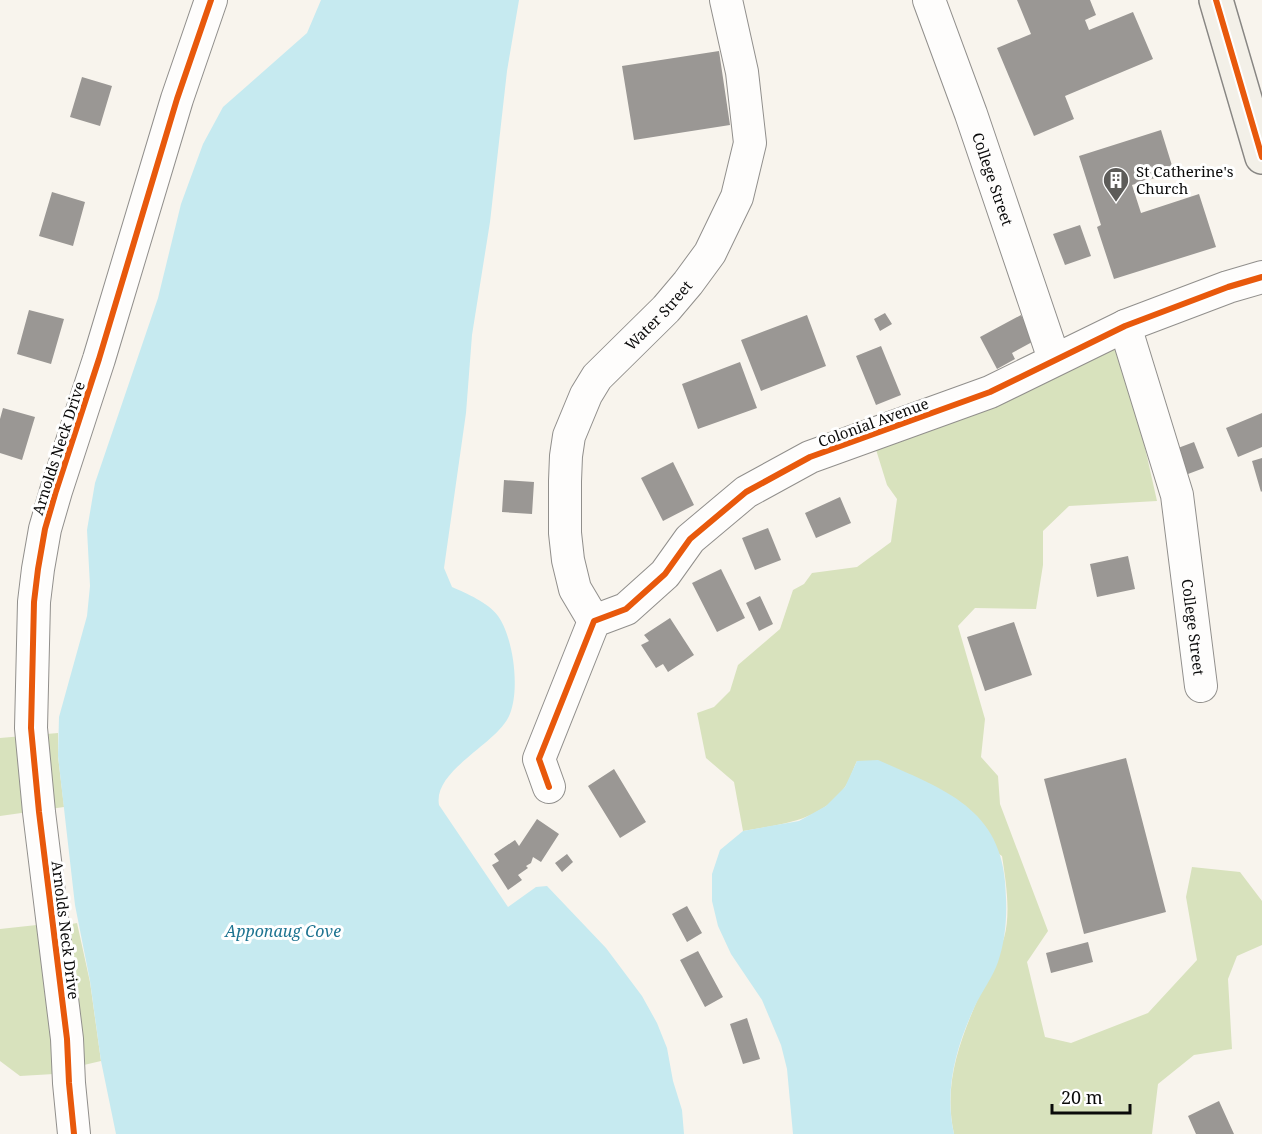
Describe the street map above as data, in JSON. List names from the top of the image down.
{
  "streets": {
    "street": [
      "College Street",
      "Water Street",
      "Colonial Avenue",
      "Arnolds Neck Drive"
    ]
  },
  "crossings": [
    ["College Street", "Colonial Avenue"],
    ["Water Street", "Colonial Avenue"]
  ],
  "water": ["Apponaug Cove"],
  "places": {
    "building": ["St Catherine's Church"]
  },
  "scale_bar": "20 m"
}
